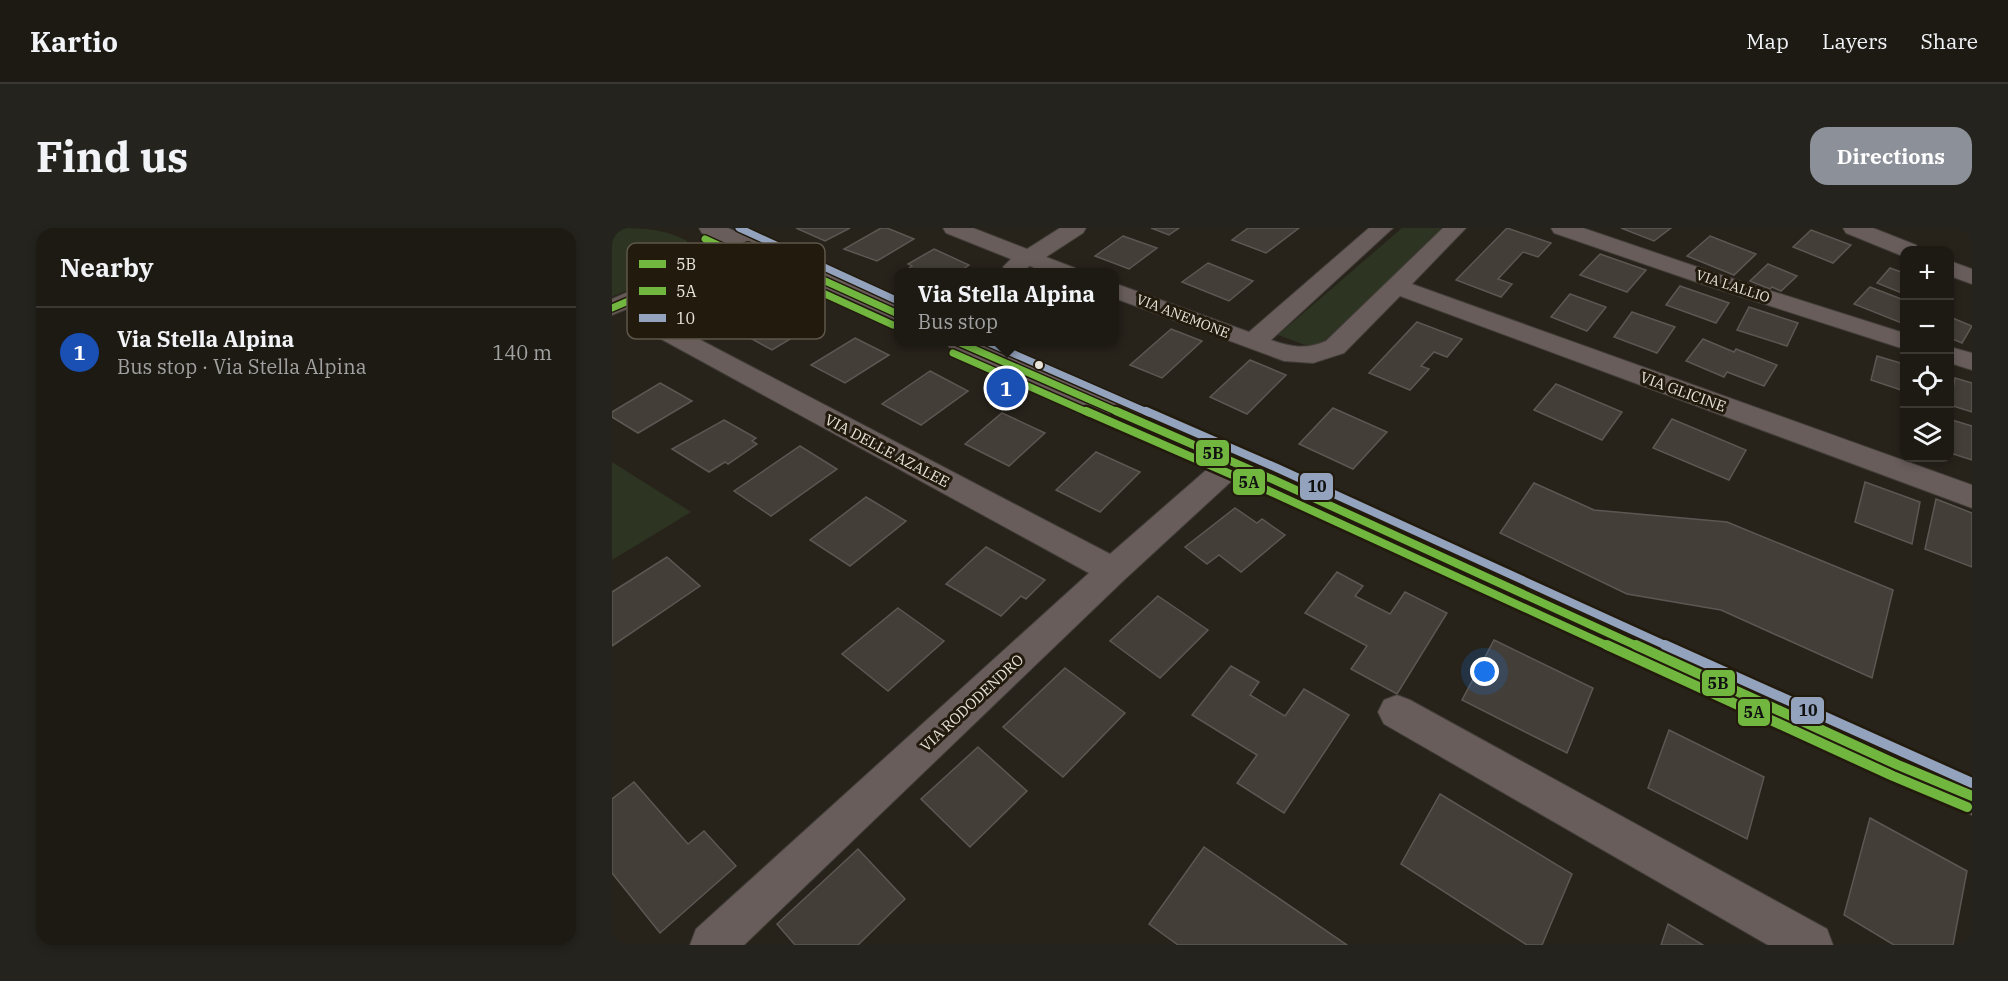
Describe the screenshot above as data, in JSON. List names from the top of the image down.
{
  "streets": {
    "street": [
      "VIA LALLIO",
      "VIA ANEMONE",
      "VIA GLICINE",
      "VIA DELLE AZALEE",
      "VIA RODODENDRO"
    ]
  },
  "crossings": [
    ["VIA ANEMONE", "VIA GLICINE"],
    ["VIA DELLE AZALEE", "VIA RODODENDRO"]
  ],
  "lines": ["transit line 10", "transit line 5A", "transit line 5B"],
  "legend": ["5B", "5A", "10"],
  "page": {
    "header": "Kartio",
    "nav": ["Map", "Layers", "Share"],
    "buttons": "Directions",
    "title": "Find us",
    "heading": "Nearby",
    "map_buttons": ["+", "−"],
    "popup": ["Via Stella Alpina", "Bus stop"],
    "list": [
      {
        "mark": "1",
        "name": "Via Stella Alpina",
        "note": "Bus stop · Via Stella Alpina",
        "value": "140 m"
      }
    ],
    "pins": "1"
  }
}
